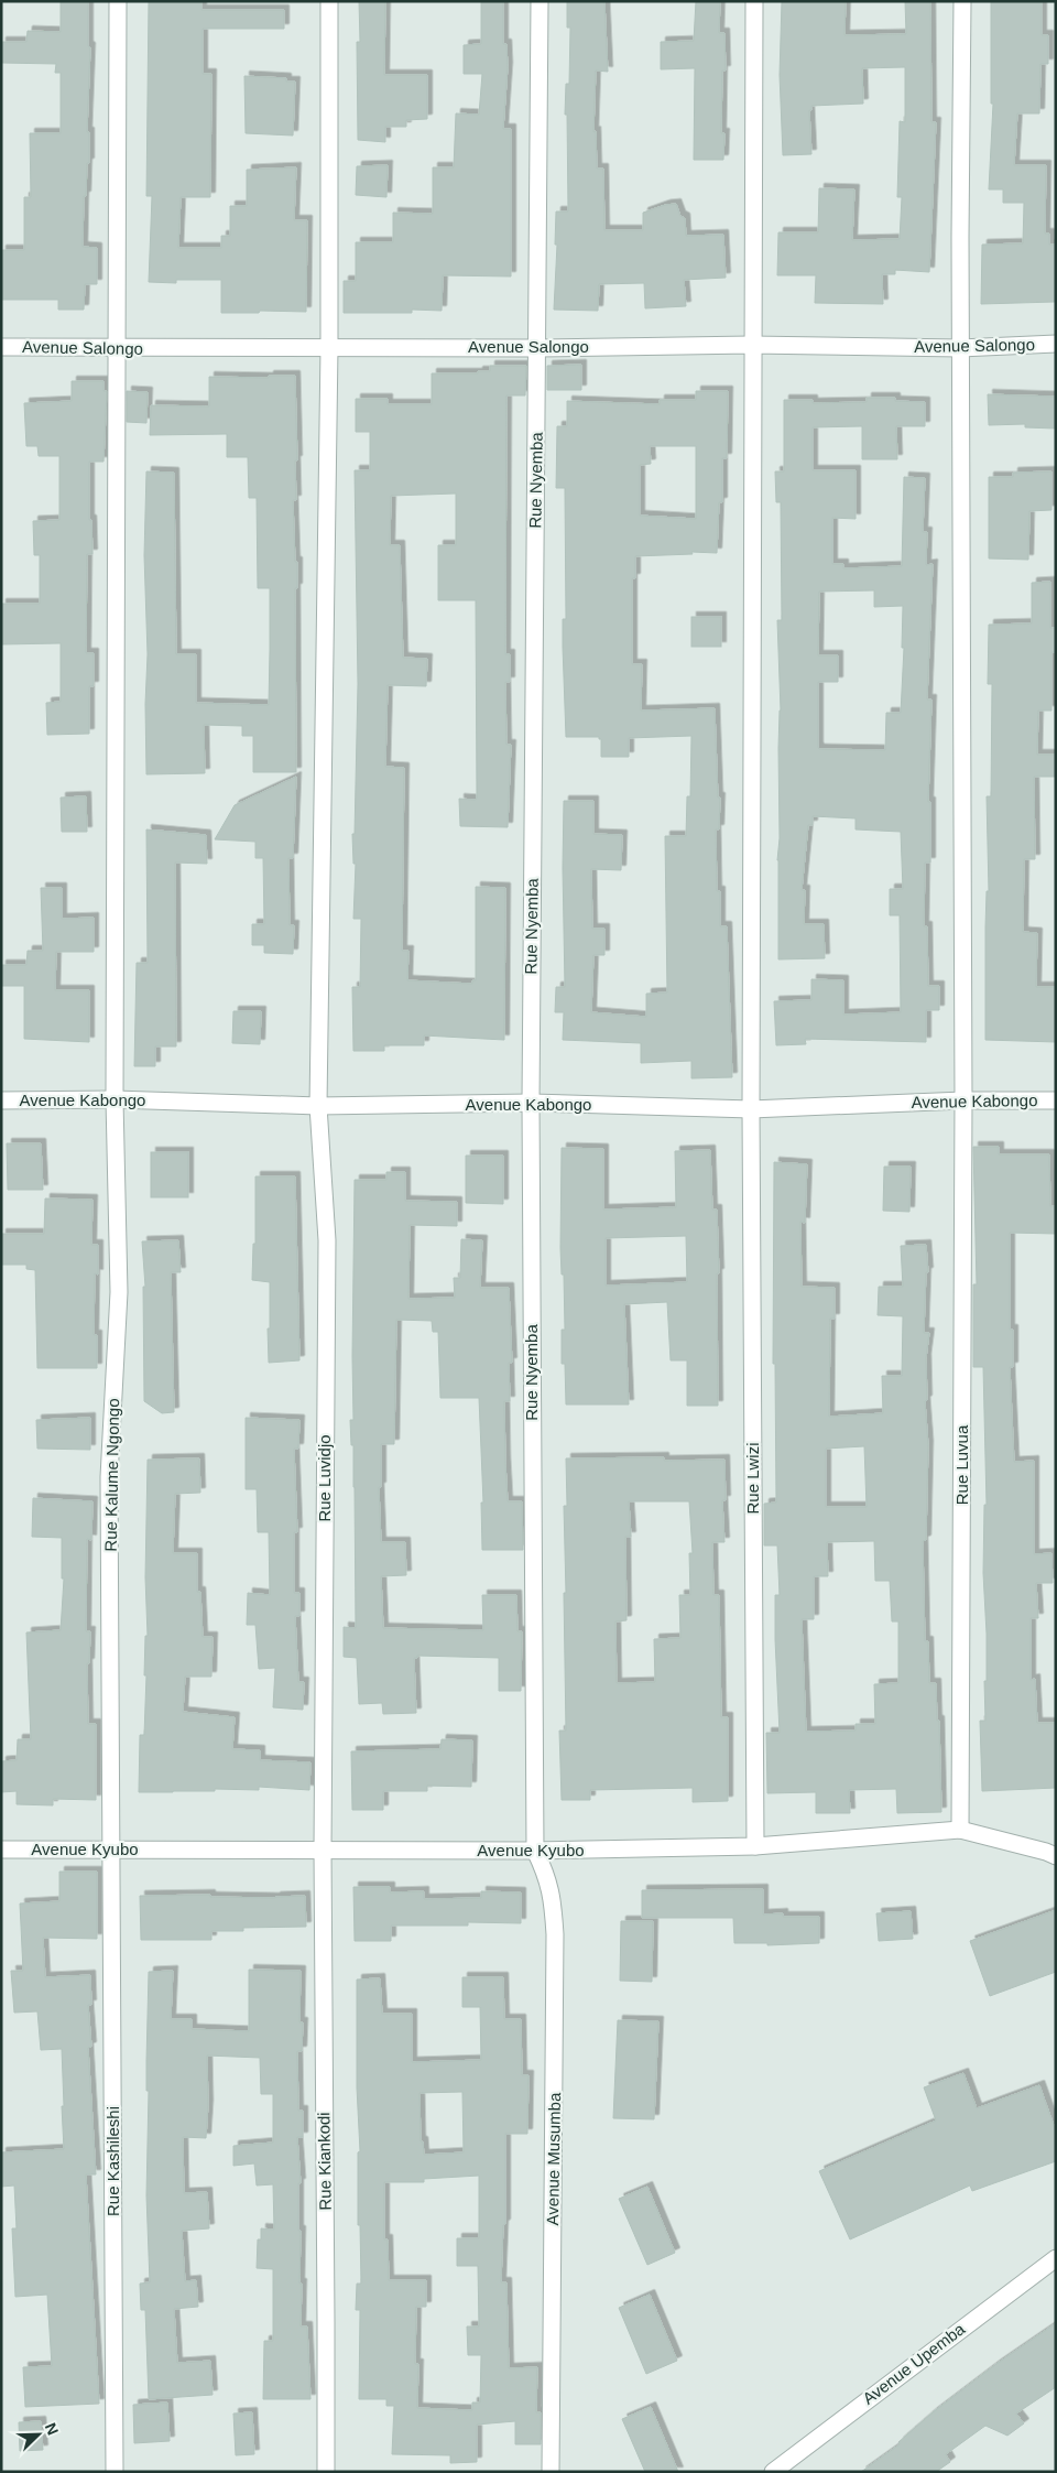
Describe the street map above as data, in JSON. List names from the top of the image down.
{
  "streets": {
    "street": [
      "Avenue Salongo",
      "Rue Nyemba",
      "Avenue Kabongo",
      "Rue Luvua",
      "Rue Kalume Ngongo",
      "Rue Luvidjo",
      "Rue Lwizi",
      "Avenue Kyubo",
      "Avenue Musumba",
      "Rue Kashileshi",
      "Rue Kiankodi",
      "Avenue Upemba"
    ]
  },
  "crossings": [
    ["Avenue Salongo", "Rue Nyemba"],
    ["Avenue Salongo", "Rue Luvua"],
    ["Avenue Salongo", "Rue Kalume Ngongo"],
    ["Avenue Salongo", "Rue Luvidjo"],
    ["Avenue Salongo", "Rue Lwizi"],
    ["Rue Nyemba", "Avenue Kabongo"],
    ["Rue Nyemba", "Avenue Kyubo"],
    ["Rue Nyemba", "Avenue Musumba"],
    ["Avenue Kabongo", "Rue Luvua"],
    ["Avenue Kabongo", "Rue Kalume Ngongo"],
    ["Avenue Kabongo", "Rue Luvidjo"],
    ["Avenue Kabongo", "Rue Lwizi"],
    ["Rue Luvua", "Avenue Kyubo"],
    ["Rue Kalume Ngongo", "Avenue Kyubo"],
    ["Rue Kalume Ngongo", "Rue Kashileshi"],
    ["Rue Luvidjo", "Avenue Kyubo"],
    ["Rue Luvidjo", "Rue Kiankodi"],
    ["Rue Lwizi", "Avenue Kyubo"],
    ["Avenue Kyubo", "Avenue Musumba"],
    ["Avenue Kyubo", "Rue Kashileshi"],
    ["Avenue Kyubo", "Rue Kiankodi"]
  ],
  "north": "top right"
}
